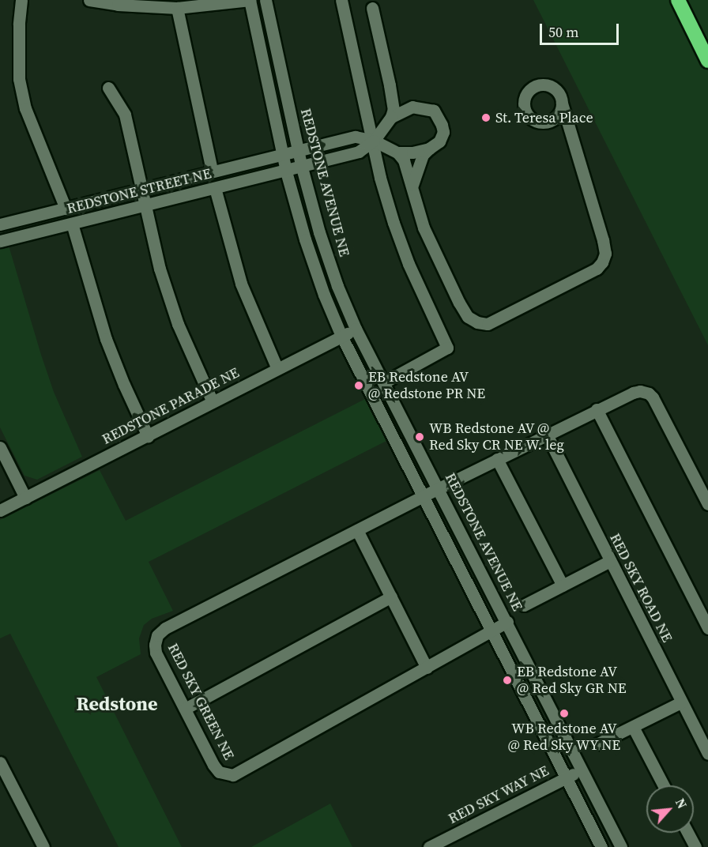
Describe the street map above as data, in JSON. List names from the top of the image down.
{
  "streets": {
    "street": [
      "REDSTONE AVENUE NE",
      "REDSTONE STREET NE",
      "REDSTONE PARADE NE",
      "RED SKY ROAD NE",
      "RED SKY GREEN NE",
      "RED SKY WAY NE"
    ]
  },
  "crossings": [
    ["REDSTONE AVENUE NE", "REDSTONE STREET NE"],
    ["REDSTONE AVENUE NE", "REDSTONE PARADE NE"],
    ["REDSTONE AVENUE NE", "RED SKY GREEN NE"],
    ["REDSTONE AVENUE NE", "RED SKY WAY NE"],
    ["RED SKY ROAD NE", "RED SKY GREEN NE"]
  ],
  "districts": ["Redstone"],
  "places": [
    "St. Teresa Place",
    "EB Redstone AV @ Redstone PR NE",
    "WB Redstone AV @ Red Sky CR NE W. leg",
    "EB Redstone AV @ Red Sky GR NE",
    "WB Redstone AV @ Red Sky WY NE"
  ],
  "scale_bar": "50 m",
  "north": "top right"
}
